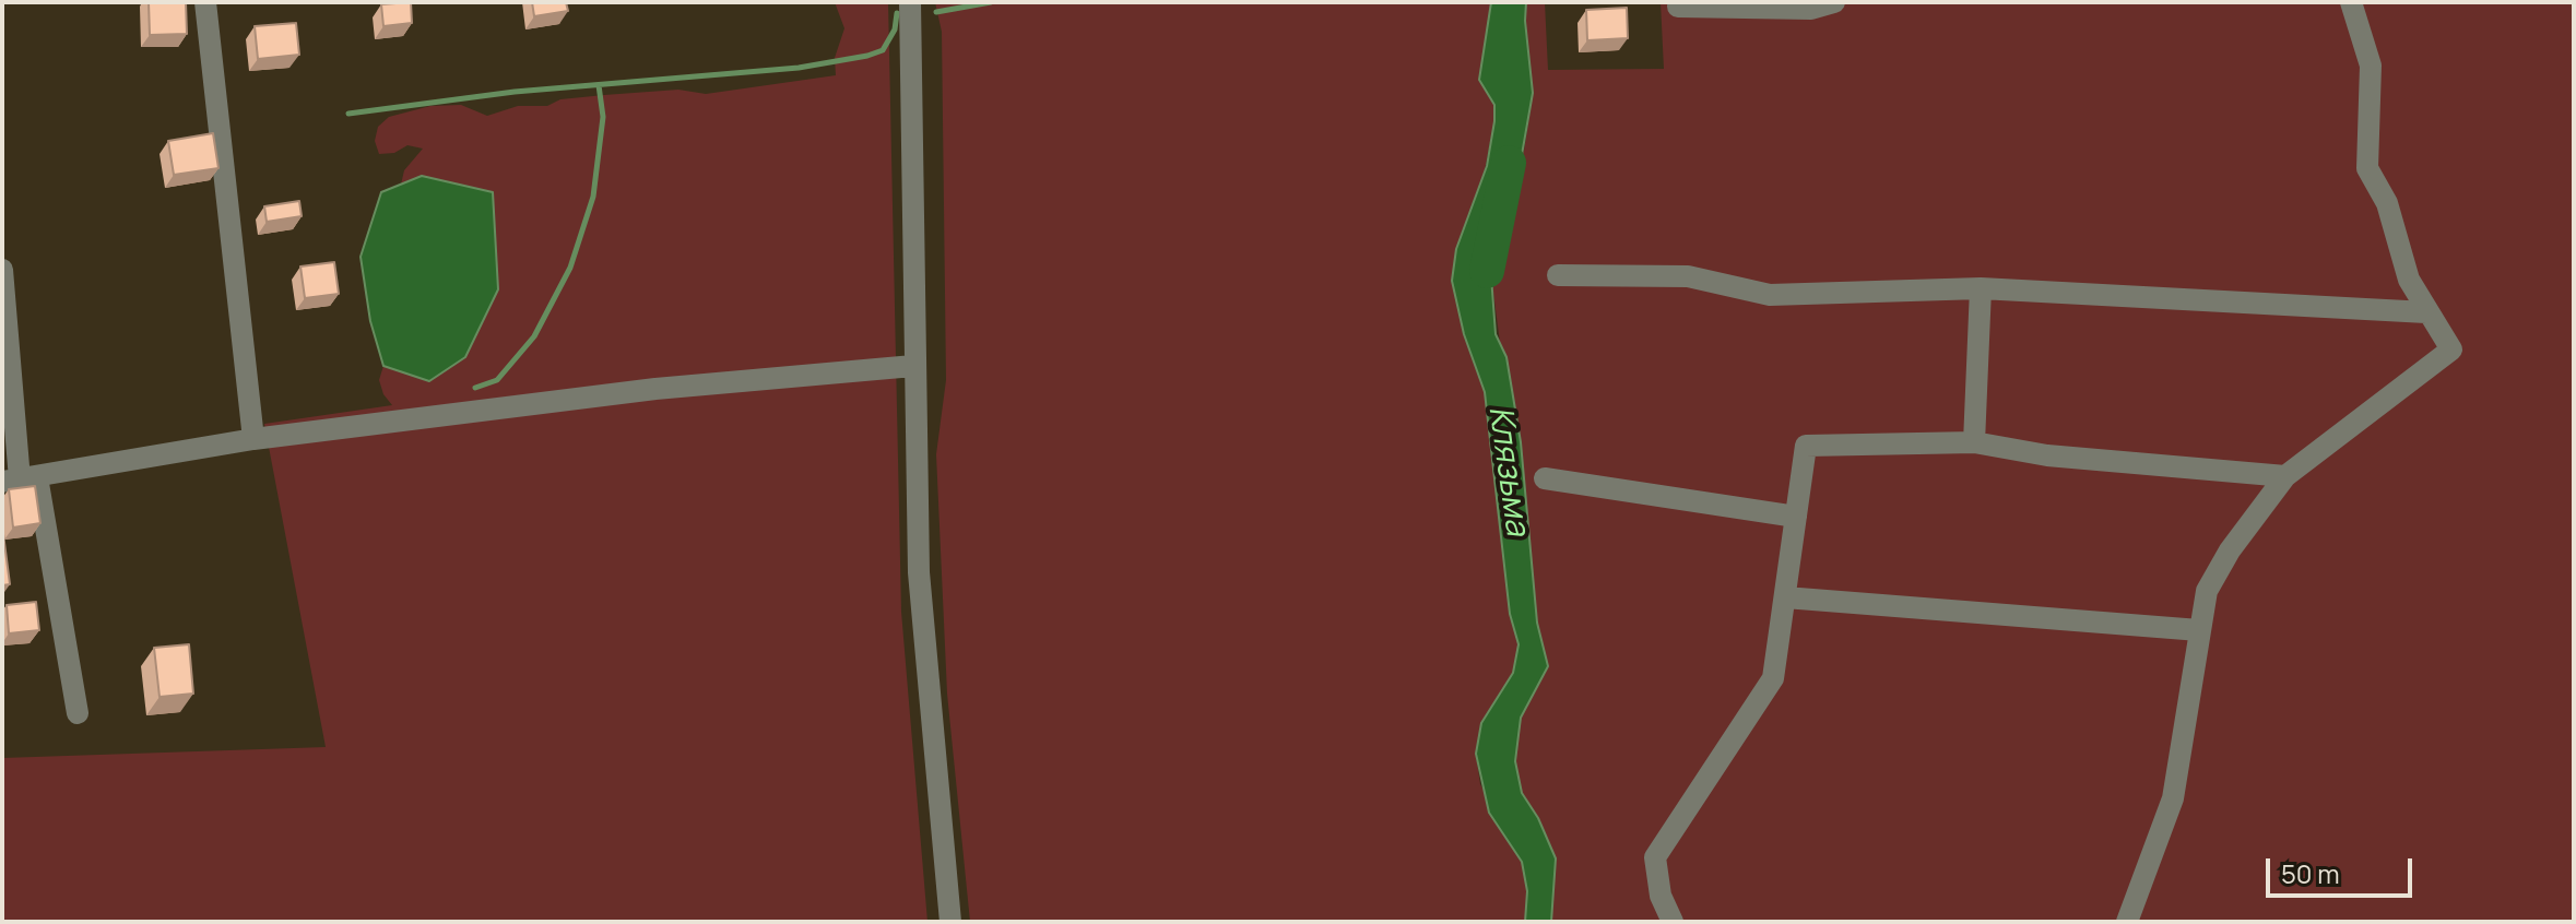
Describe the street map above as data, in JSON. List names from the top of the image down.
{
  "water": ["Клязьма"],
  "scale_bar": "50 m"
}
